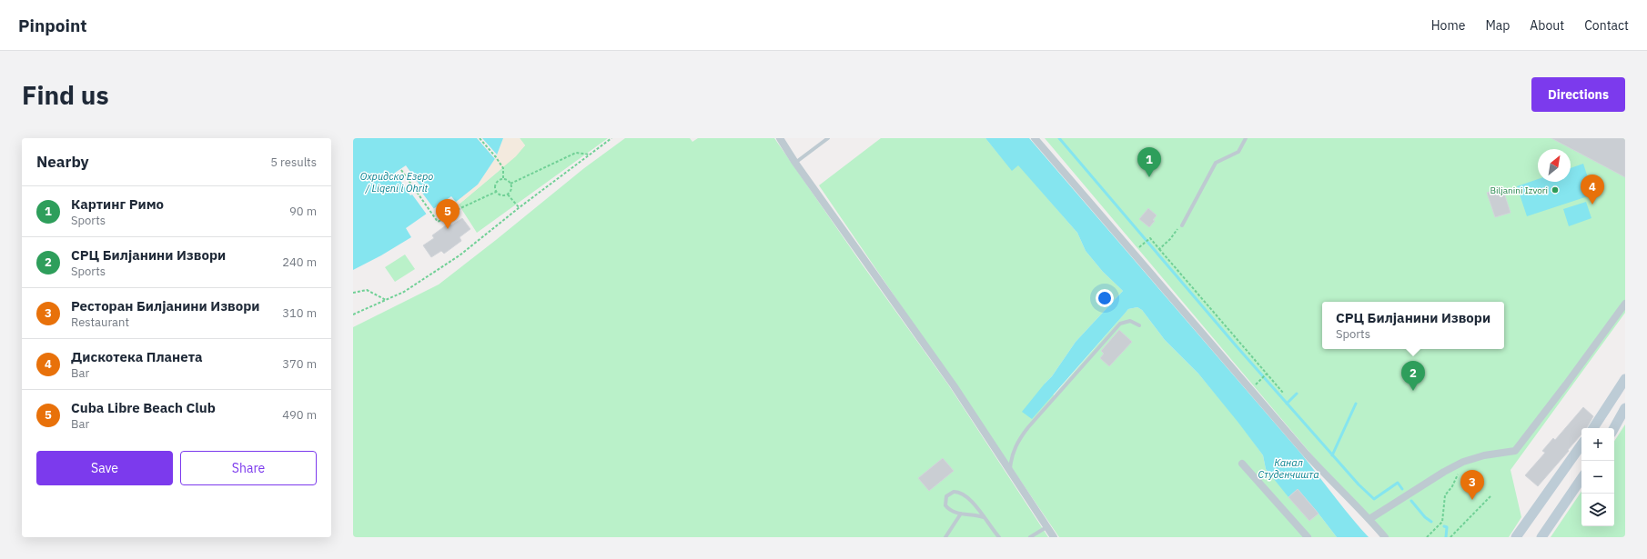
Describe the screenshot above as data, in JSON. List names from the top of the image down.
{
  "water": ["Охридско Езеро / Liqeni i Ohrit", "Канал Студенчишта"],
  "places": ["Biljanini Izvori"],
  "north": "top right",
  "page": {
    "header": "Pinpoint",
    "nav": [
      "Home",
      "Map",
      "About",
      "Contact"
    ],
    "buttons": [
      "Directions",
      ["Save", "Share"]
    ],
    "title": "Find us",
    "heading": ["Nearby", "5 results"],
    "pins": [
      "1",
      "4",
      "5",
      "2",
      "3"
    ],
    "list": [
      {
        "mark": "1",
        "name": "Картинг Римо",
        "note": "Sports",
        "value": "90 m"
      },
      {
        "mark": "2",
        "name": "СРЦ Билјанини Извори",
        "note": "Sports",
        "value": "240 m"
      },
      {
        "mark": "3",
        "name": "Ресторан Билјанини Извори",
        "note": "Restaurant",
        "value": "310 m"
      },
      {
        "mark": "4",
        "name": "Дискотека Планета",
        "note": "Bar",
        "value": "370 m"
      },
      {
        "mark": "5",
        "name": "Cuba Libre Beach Club",
        "note": "Bar",
        "value": "490 m"
      }
    ],
    "popup": ["СРЦ Билјанини Извори", "Sports"],
    "map_buttons": ["+", "−"]
  }
}
